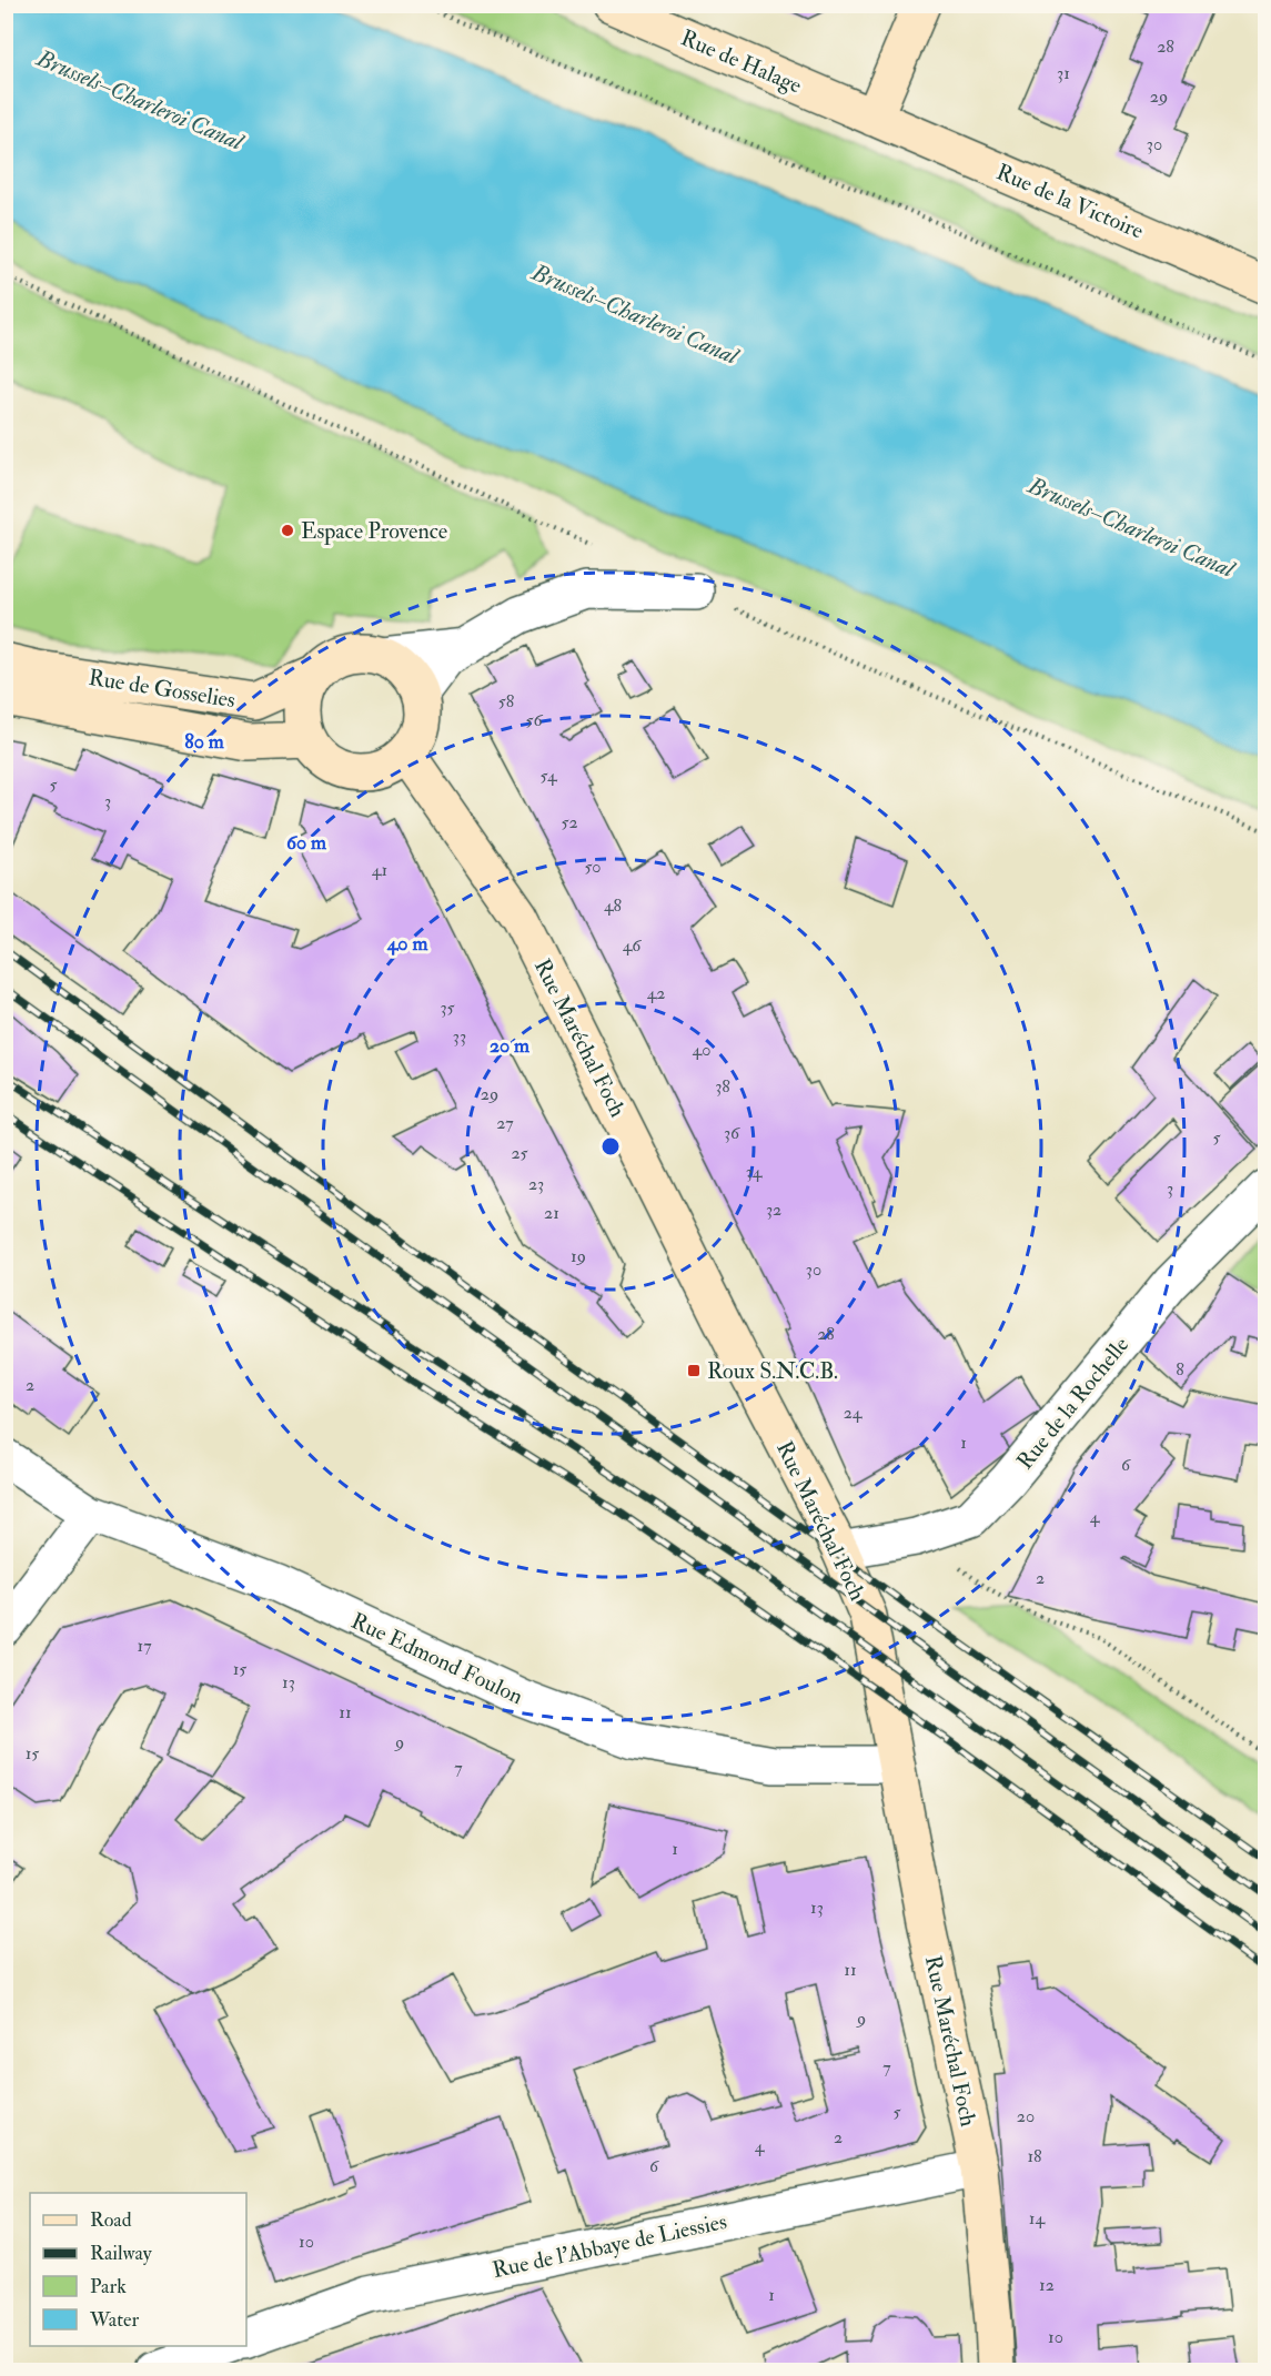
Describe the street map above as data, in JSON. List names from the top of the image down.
{
  "streets": {
    "street": [
      "Rue de Halage",
      "Rue de la Victoire",
      "Rue de Gosselies",
      "Rue Maréchal Foch",
      "Rue de la Rochelle",
      "Rue Edmond Foulon",
      "Rue de l'Abbaye de Liessies"
    ]
  },
  "crossings": [
    ["Rue de Halage", "Rue de la Victoire"],
    ["Rue de Gosselies", "Rue Maréchal Foch"],
    ["Rue Maréchal Foch", "Rue de la Rochelle"],
    ["Rue Maréchal Foch", "Rue Edmond Foulon"],
    ["Rue Maréchal Foch", "Rue de l'Abbaye de Liessies"]
  ],
  "water": ["Brussels–Charleroi Canal"],
  "places": {
    "other": ["Espace Provence"],
    "transit": ["Roux S.N.C.B."]
  },
  "house_numbers": [
    "28",
    "31",
    "29",
    "30",
    "58",
    "56",
    "54",
    "5",
    "3",
    "52",
    "50",
    "41",
    "48",
    "46",
    "42",
    "35",
    "33",
    "40",
    "38",
    "29",
    "27",
    "36",
    "5",
    "25",
    "34",
    "23",
    "3",
    "32",
    "21",
    "19",
    "30",
    "28",
    "8",
    "2",
    "24",
    "1",
    "6",
    "4",
    "2",
    "17",
    "15",
    "13",
    "11",
    "9",
    "15",
    "7",
    "1",
    "13",
    "11",
    "9",
    "7",
    "5",
    "20",
    "2",
    "4",
    "18",
    "6",
    "14",
    "10",
    "12",
    "1",
    "10"
  ],
  "legend": [
    "Road",
    "Railway",
    "Park",
    "Water"
  ],
  "rings": [
    "80 m",
    "60 m",
    "40 m",
    "20 m"
  ]
}
